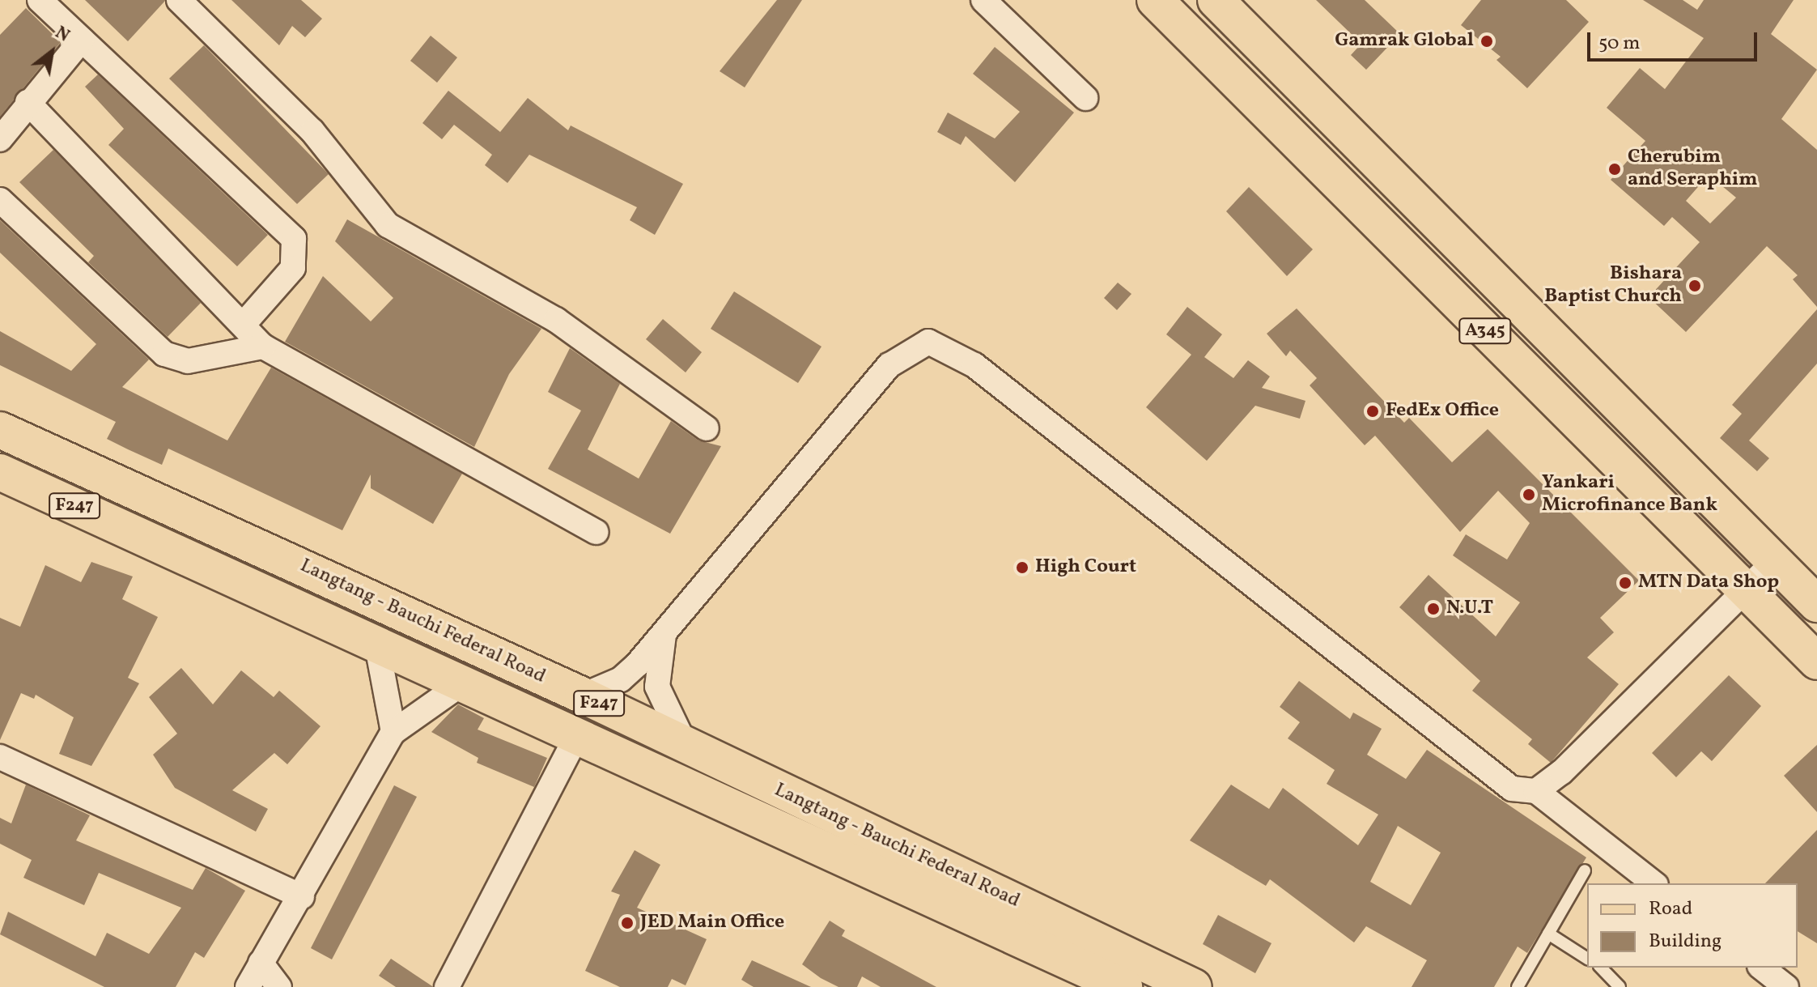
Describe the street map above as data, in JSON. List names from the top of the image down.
{
  "streets": {
    "main road": ["A345", "F247", "Langtang - Bauchi Federal Road"]
  },
  "places": [
    "Gamrak Global",
    "Cherubim and Seraphim",
    "Bishara Baptist Church",
    "FedEx Office",
    "Yankari Microfinance Bank",
    "High Court",
    "MTN Data Shop",
    "N.U.T",
    "JED Main Office"
  ],
  "legend": ["Road", "Building"],
  "scale_bar": "50 m",
  "north": "top right"
}
